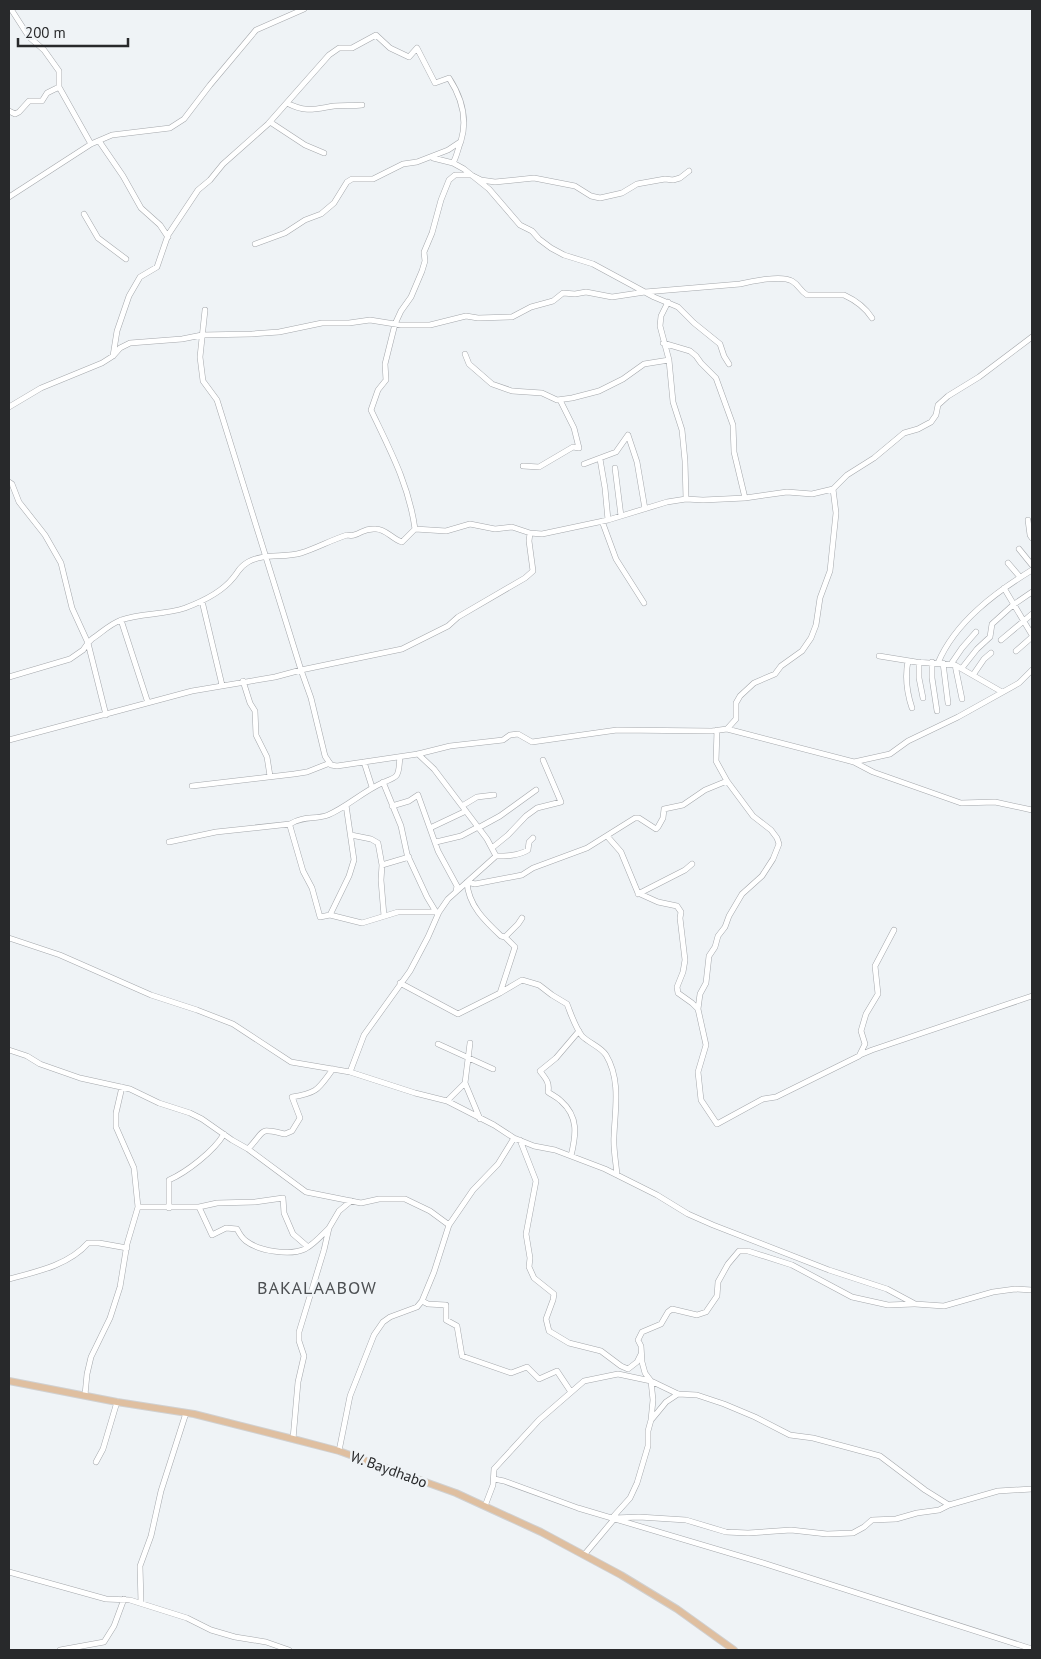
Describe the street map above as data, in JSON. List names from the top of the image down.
{
  "streets": {
    "main road": ["W. Baydhabo"]
  },
  "districts": ["BAKALAABOW"],
  "scale_bar": "200 m"
}
